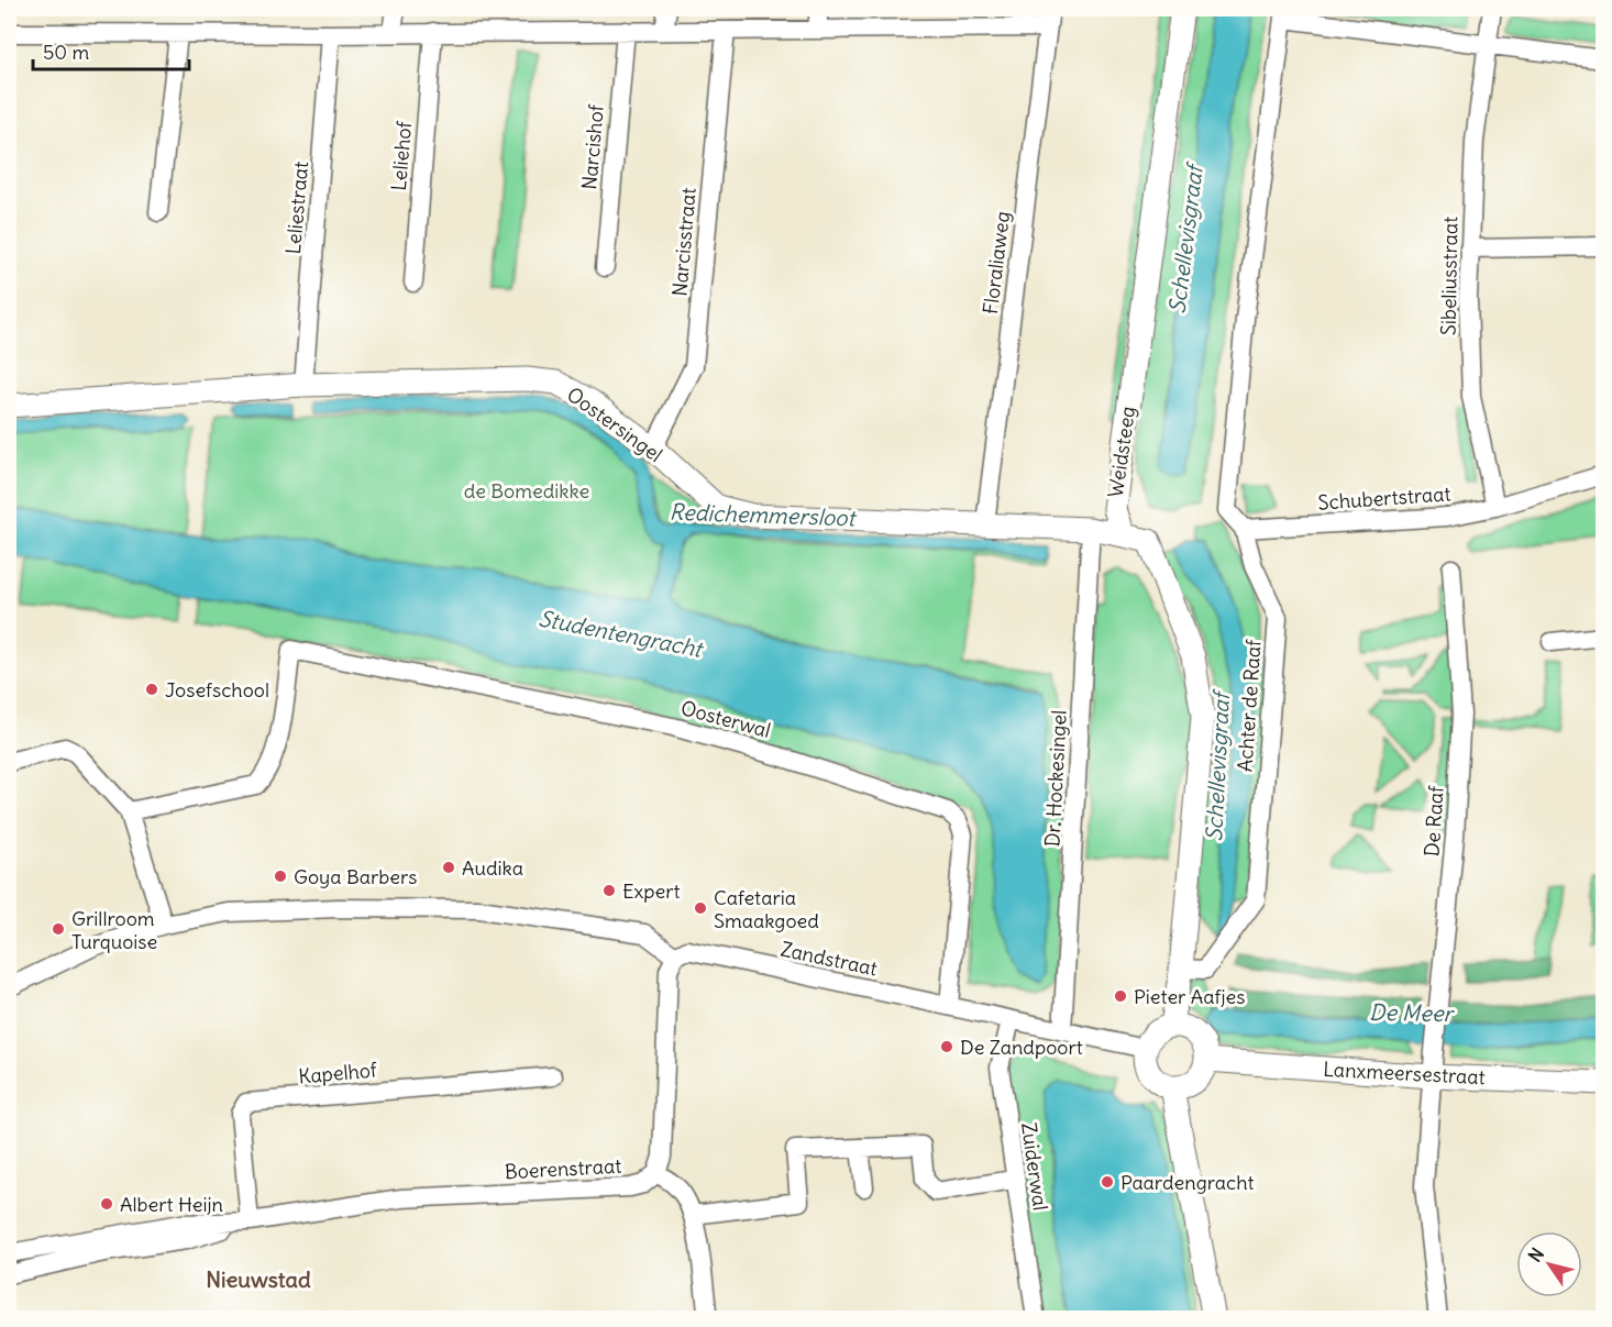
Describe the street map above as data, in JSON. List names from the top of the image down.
{
  "streets": {
    "street": [
      "Narcishof",
      "Leliehof",
      "Leliestraat",
      "Narcisstraat",
      "Floraliaweg",
      "Sibeliusstraat",
      "Oostersingel",
      "Weidsteeg",
      "Schubertstraat",
      "Achter de Raaf",
      "Oosterwal",
      "Dr. Hockesingel",
      "De Raaf",
      "Zandstraat",
      "Kapelhof",
      "Lanxmeersestraat",
      "Zuiderwal",
      "Boerenstraat"
    ]
  },
  "crossings": [
    ["Leliestraat", "Oostersingel"],
    ["Narcisstraat", "Oostersingel"],
    ["Floraliaweg", "Oostersingel"],
    ["Sibeliusstraat", "Schubertstraat"],
    ["Oostersingel", "Weidsteeg"],
    ["Oostersingel", "Dr. Hockesingel"],
    ["Schubertstraat", "Achter de Raaf"],
    ["Oosterwal", "Zandstraat"],
    ["Dr. Hockesingel", "Zandstraat"],
    ["De Raaf", "Lanxmeersestraat"],
    ["Zandstraat", "Lanxmeersestraat"],
    ["Zandstraat", "Zuiderwal"],
    ["Kapelhof", "Boerenstraat"]
  ],
  "districts": ["Nieuwstad"],
  "water": [
    "Schellevisgraaf",
    "Redichemmersloot",
    "Studentengracht",
    "De Meer"
  ],
  "parks": ["de Bomedikke"],
  "places": [
    "Josefschool",
    "Audika",
    "Goya Barbers",
    "Expert",
    "Cafetaria Smaakgoed",
    "Grillroom Turquoise",
    "Pieter Aafjes",
    "De Zandpoort",
    "Paardengracht",
    "Albert Heijn"
  ],
  "scale_bar": "50 m",
  "north": "top left"
}
